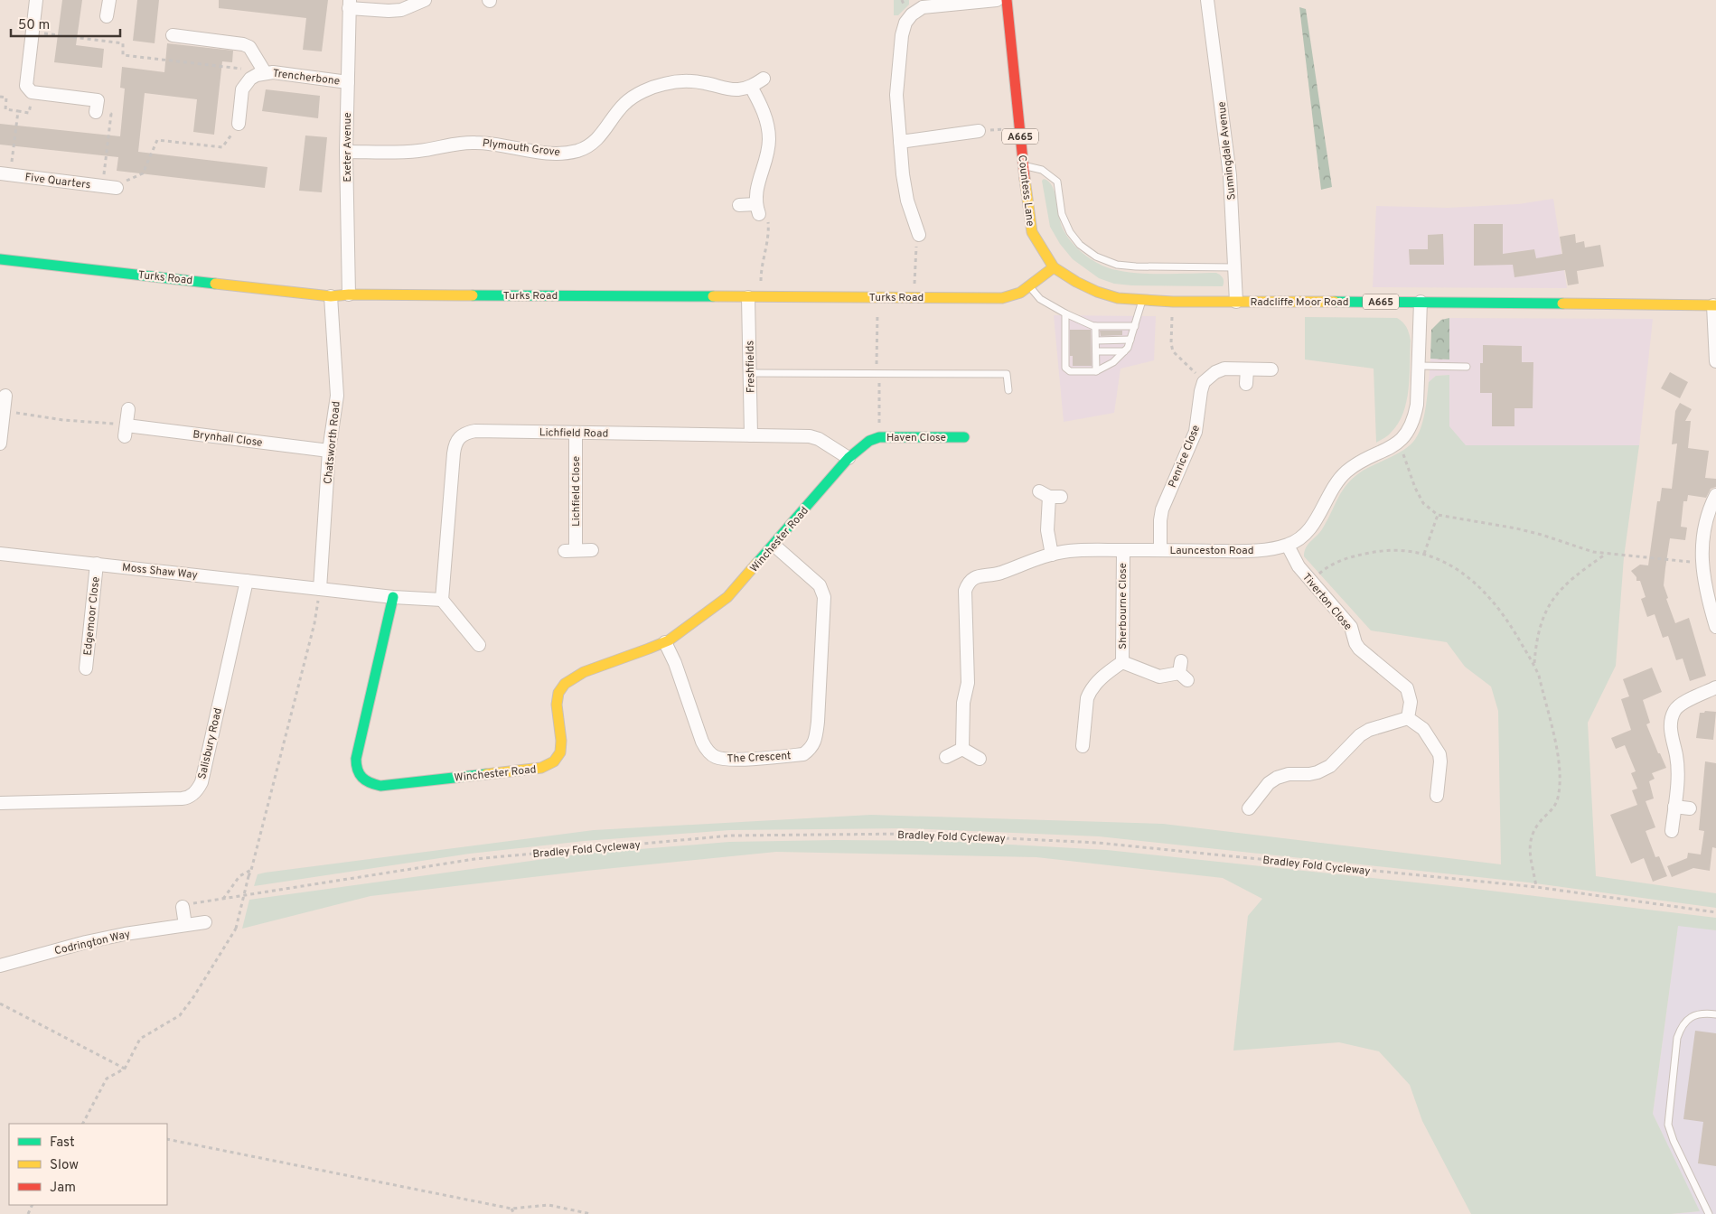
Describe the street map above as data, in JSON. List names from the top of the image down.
{
  "streets": {
    "street": [
      "Trencherbone",
      "A665",
      "Exeter Avenue",
      "Plymouth Grove",
      "Sunningdale Avenue",
      "Five Quarters",
      "Countess Lane",
      "Turks Road",
      "Radcliffe Moor Road",
      "Freshfields",
      "Lichfield Road",
      "Haven Close",
      "Brynhall Close",
      "Chatsworth Road",
      "Penrice Close",
      "Lichfield Close",
      "Winchester Road",
      "Launceston Road",
      "Moss Shaw Way",
      "Tiverton Close",
      "Sherbourne Close",
      "Edgemoor Close",
      "Salisbury Road",
      "The Crescent",
      "Codrington Way"
    ],
    "path": ["Bradley Fold Cycleway"]
  },
  "crossings": [
    ["Trencherbone", "Exeter Avenue"],
    ["Exeter Avenue", "Plymouth Grove"],
    ["Exeter Avenue", "Turks Road"],
    ["Sunningdale Avenue", "Radcliffe Moor Road"],
    ["Countess Lane", "Turks Road"],
    ["Countess Lane", "Radcliffe Moor Road"],
    ["Turks Road", "Radcliffe Moor Road"],
    ["Turks Road", "Freshfields"],
    ["Turks Road", "Chatsworth Road"],
    ["Radcliffe Moor Road", "Launceston Road"],
    ["Freshfields", "Lichfield Road"],
    ["Lichfield Road", "Haven Close"],
    ["Lichfield Road", "Lichfield Close"],
    ["Lichfield Road", "Winchester Road"],
    ["Lichfield Road", "Moss Shaw Way"],
    ["Haven Close", "Winchester Road"],
    ["Brynhall Close", "Chatsworth Road"],
    ["Chatsworth Road", "Moss Shaw Way"],
    ["Penrice Close", "Launceston Road"],
    ["Winchester Road", "Moss Shaw Way"],
    ["Winchester Road", "The Crescent"],
    ["Launceston Road", "Tiverton Close"],
    ["Launceston Road", "Sherbourne Close"],
    ["Moss Shaw Way", "Edgemoor Close"],
    ["Moss Shaw Way", "Salisbury Road"]
  ],
  "legend": ["Fast", "Slow", "Jam"],
  "scale_bar": "50 m"
}
